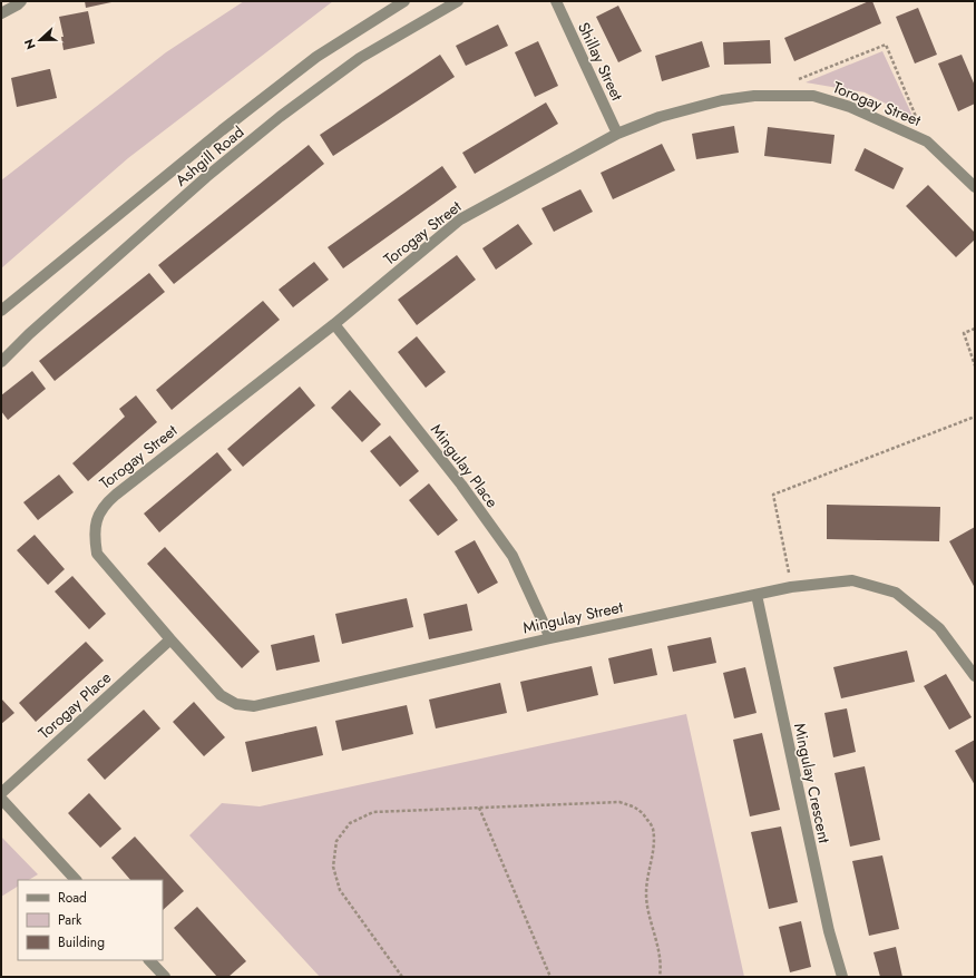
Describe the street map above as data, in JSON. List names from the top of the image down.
{
  "streets": {
    "street": [
      "Shillay Street",
      "Torogay Street",
      "Ashgill Road",
      "Mingulay Place",
      "Mingulay Street",
      "Torogay Place",
      "Mingulay Crescent"
    ]
  },
  "crossings": [
    ["Shillay Street", "Torogay Street"],
    ["Torogay Street", "Mingulay Place"],
    ["Torogay Street", "Mingulay Street"],
    ["Torogay Street", "Torogay Place"],
    ["Mingulay Place", "Mingulay Street"],
    ["Mingulay Street", "Torogay Place"],
    ["Mingulay Street", "Mingulay Crescent"]
  ],
  "legend": ["Road", "Park", "Building"],
  "north": "left"
}
